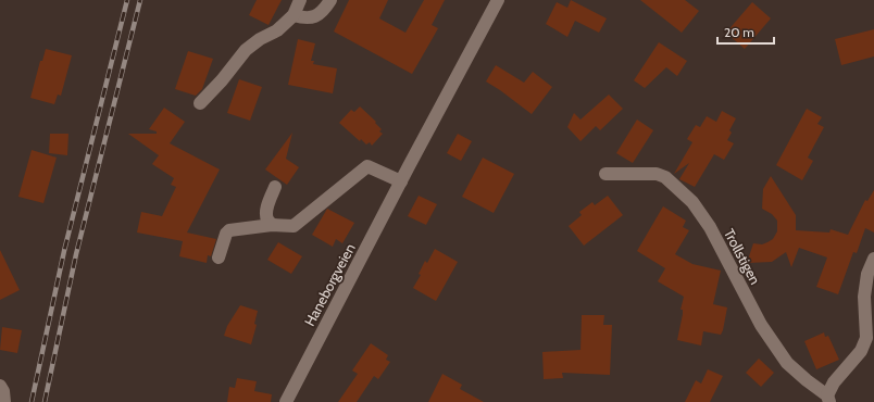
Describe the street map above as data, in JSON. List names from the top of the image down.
{
  "streets": {
    "street": ["Trollstigen", "Haneborgveien"]
  },
  "scale_bar": "20 m"
}
